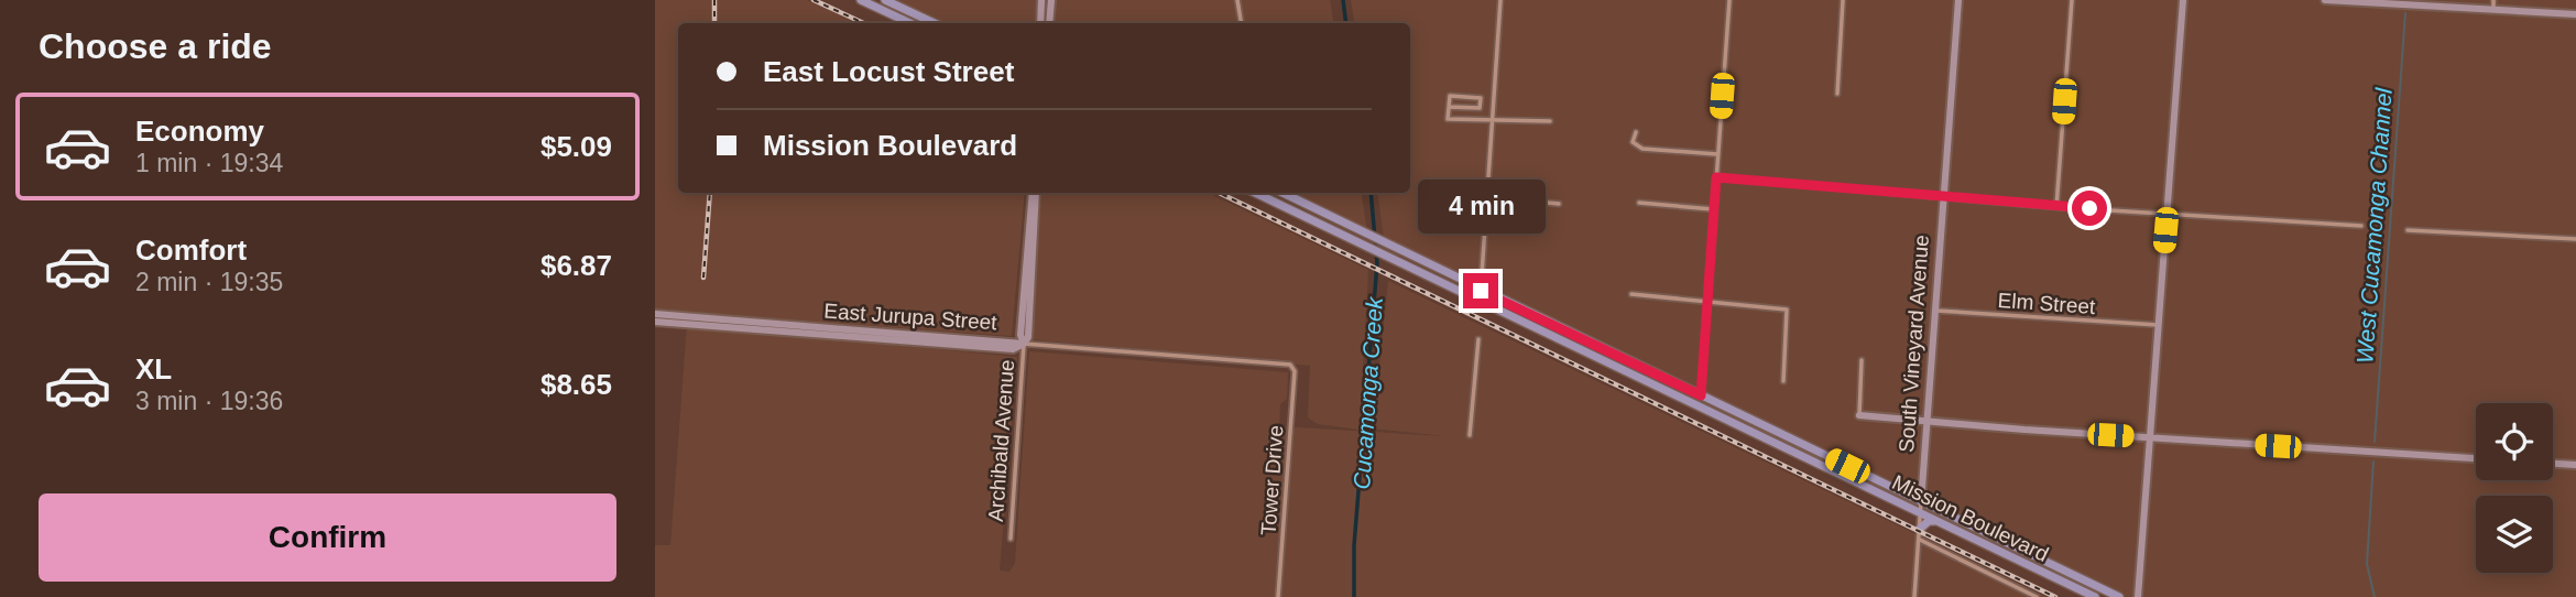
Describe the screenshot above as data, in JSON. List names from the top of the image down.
{
  "streets": {
    "main road": [
      "East Jurupa Street",
      "South Vineyard Avenue",
      "Archibald Avenue",
      "Mission Boulevard"
    ],
    "street": ["Elm Street", "Tower Drive"]
  },
  "crossings": [
    ["Elm Street", "South Vineyard Avenue"],
    ["East Jurupa Street", "Archibald Avenue"],
    ["East Jurupa Street", "Tower Drive"],
    ["South Vineyard Avenue", "Mission Boulevard"],
    ["Archibald Avenue", "Tower Drive"]
  ],
  "water": ["West Cucamonga Channel", "Cucamonga Creek"],
  "page": {
    "heading": "Choose a ride",
    "banner": ["East Locust Street", "Mission Boulevard"],
    "list": [
      {
        "name": "Economy",
        "note": "1 min · 19:34",
        "value": "$5.09"
      },
      {
        "name": "Comfort",
        "note": "2 min · 19:35",
        "value": "$6.87"
      },
      {
        "name": "XL",
        "note": "3 min · 19:36",
        "value": "$8.65"
      }
    ],
    "bubble": "4 min",
    "buttons": "Confirm"
  }
}
